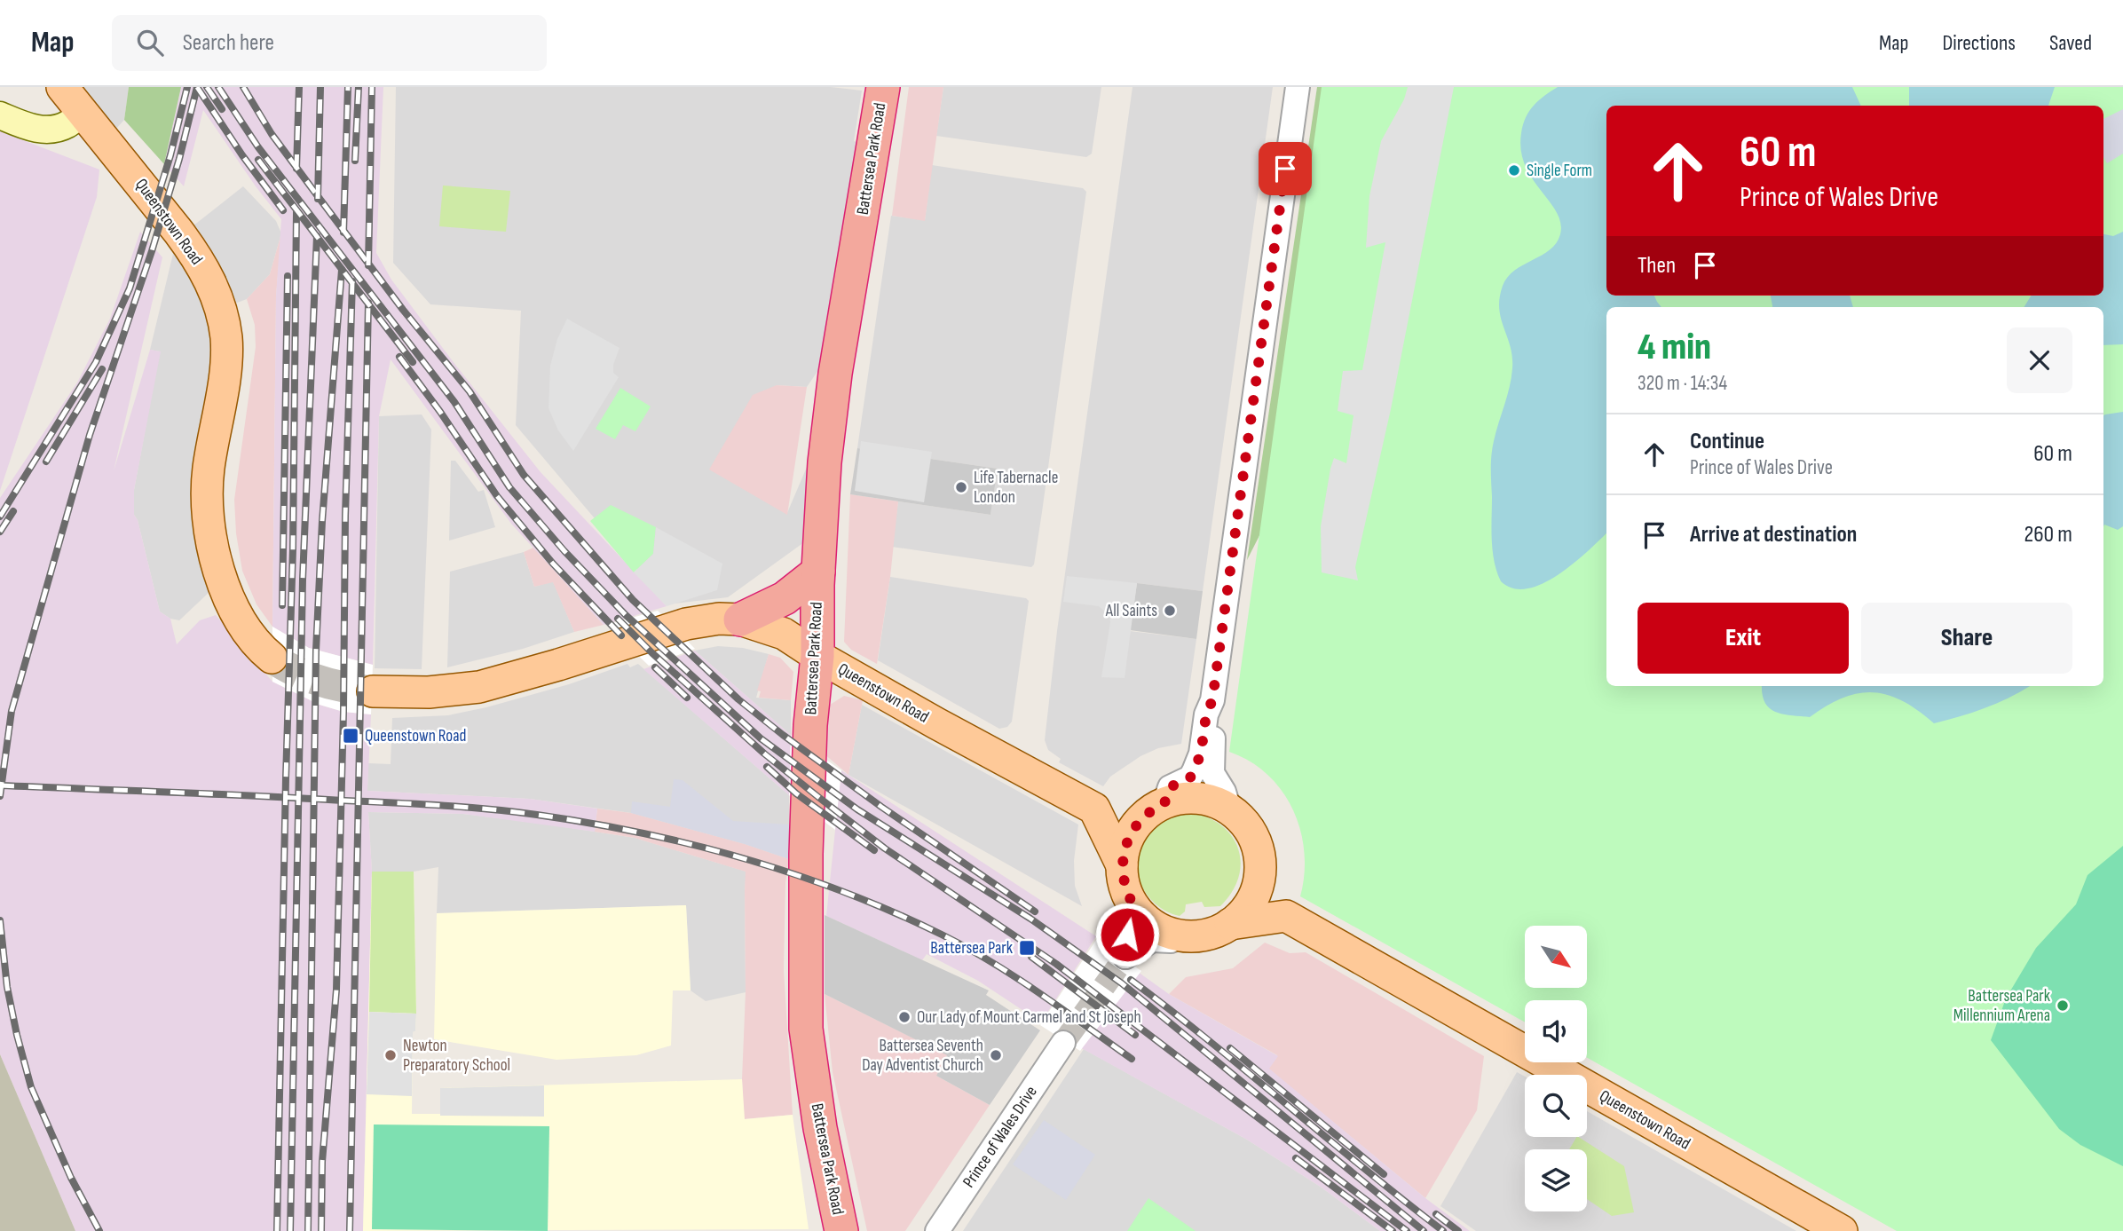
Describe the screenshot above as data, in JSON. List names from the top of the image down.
{
  "streets": {
    "highway": ["Battersea Park Road"],
    "main road": ["Queenstown Road"],
    "street": ["Prince of Wales Drive"]
  },
  "crossings": [
    ["Battersea Park Road", "Queenstown Road"]
  ],
  "places": {
    "other": [
      "Single Form",
      "Life Tabernacle London",
      "All Saints",
      "Battersea Park Millennium Arena",
      "Our Lady of Mount Carmel and St Joseph",
      "Newton Preparatory School",
      "Battersea Seventh Day Adventist Church"
    ],
    "transit": ["Queenstown Road", "Battersea Park"]
  },
  "north": "bottom right",
  "page": {
    "header": "Map",
    "search": "Search here",
    "nav": ["Map", "Directions", "Saved"],
    "turn": ["60 m", "Prince of Wales Drive"],
    "then": "Then",
    "heading": ["4 min", "320 m · 14:34"],
    "list": [
      {
        "name": "Continue",
        "note": "Prince of Wales Drive",
        "value": "60 m"
      },
      {
        "name": "Arrive at destination",
        "value": "260 m"
      }
    ],
    "buttons": ["Exit", "Share"]
  }
}
